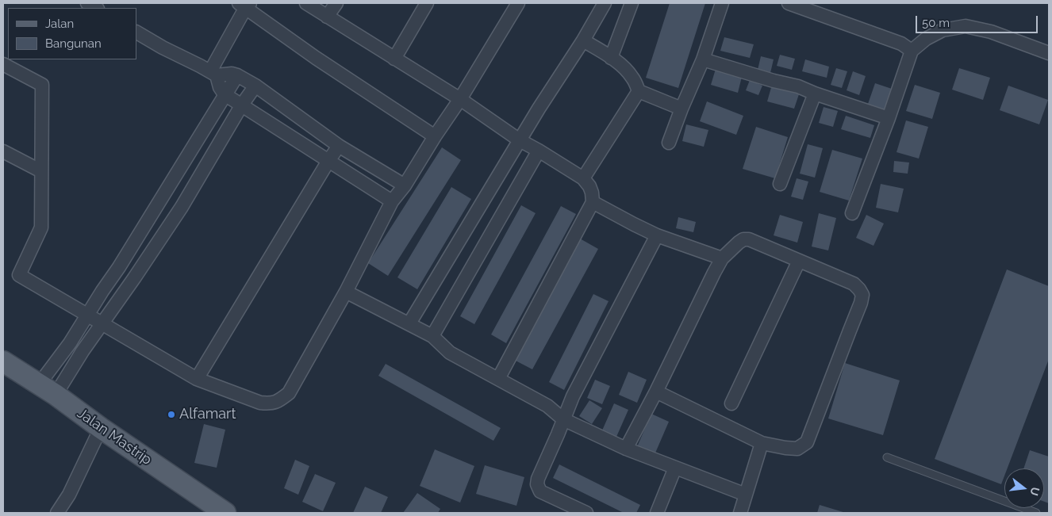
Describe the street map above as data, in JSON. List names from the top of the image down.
{
  "streets": {
    "main road": ["Jalan Mastrip"]
  },
  "places": ["Alfamart"],
  "legend": ["Jalan", "Bangunan"],
  "scale_bar": "50 m",
  "north": "right"
}
